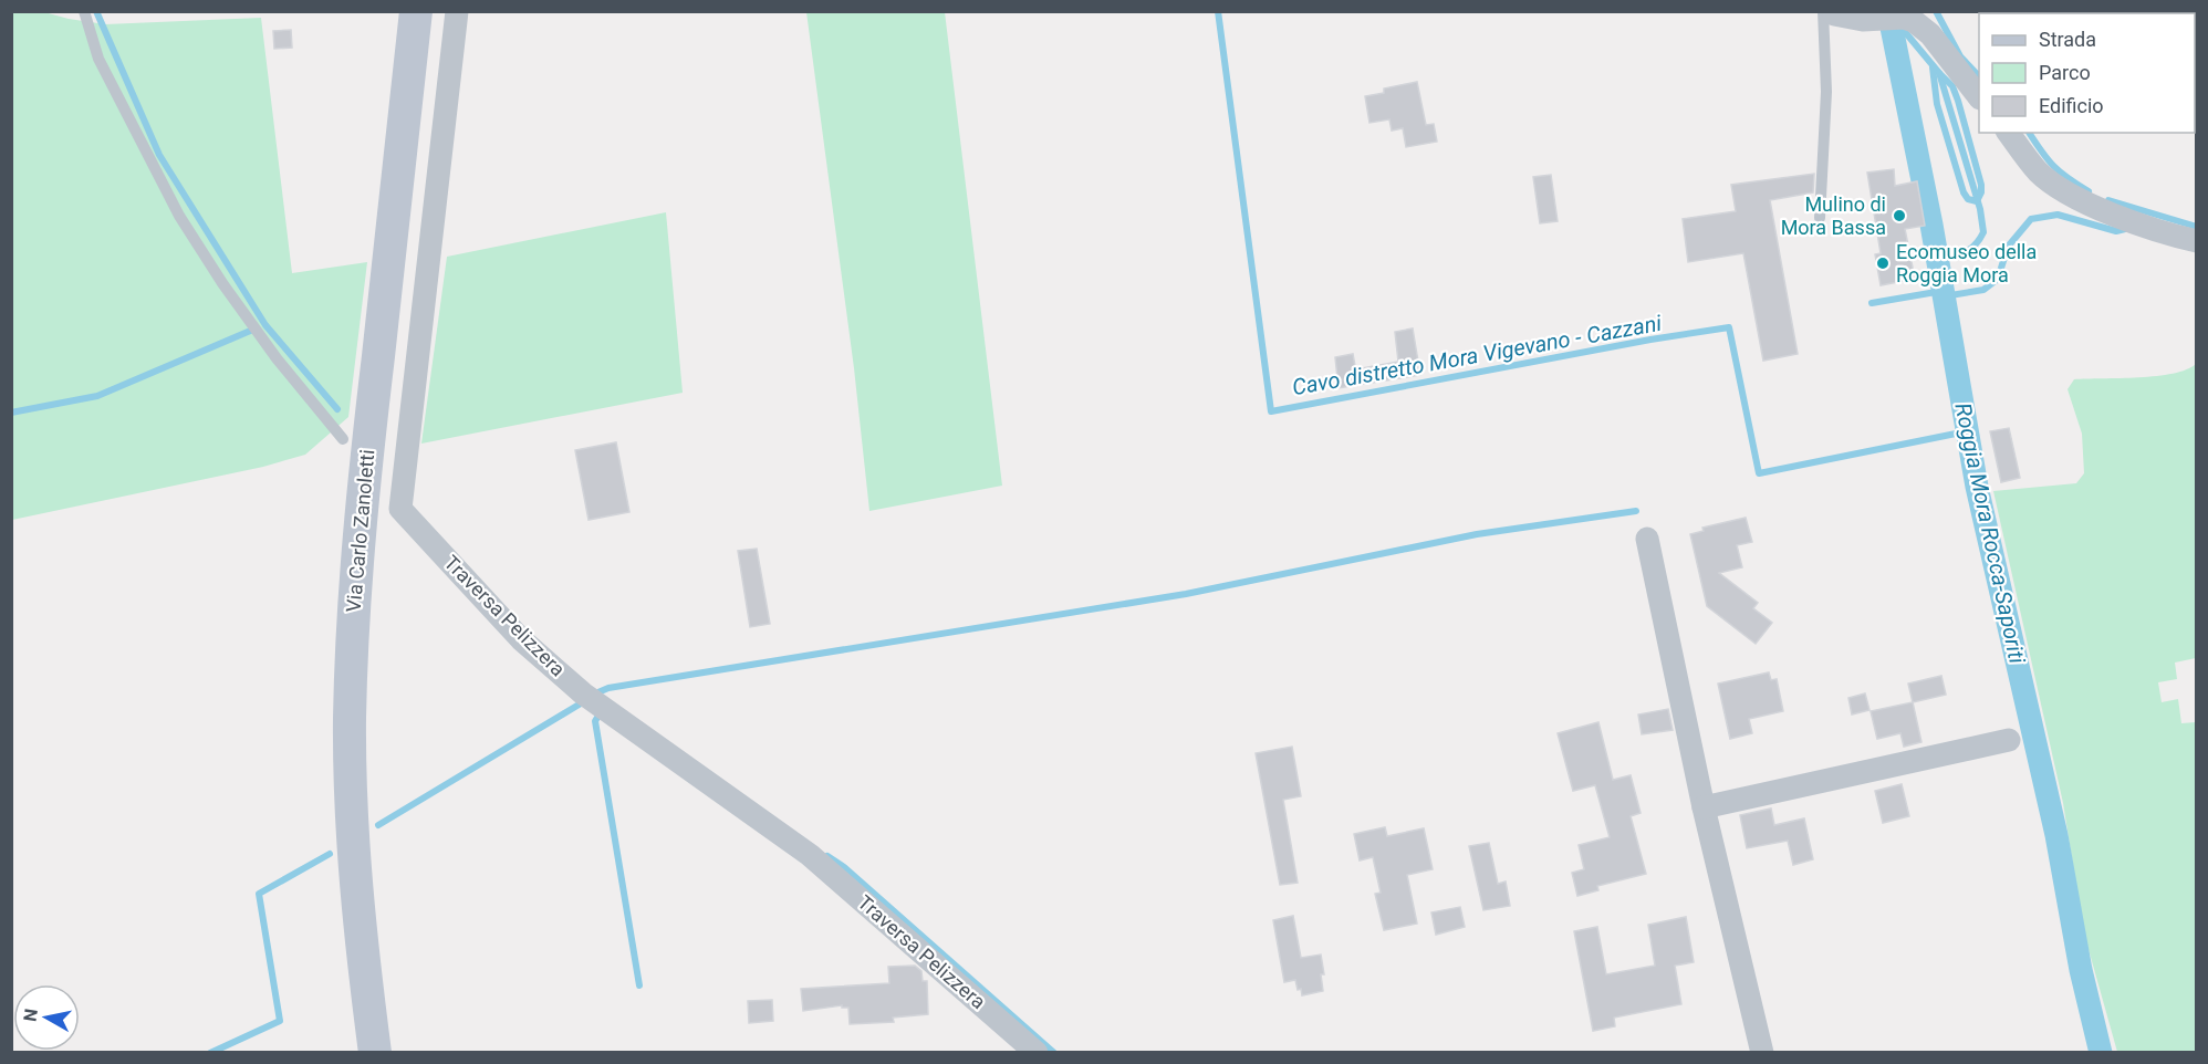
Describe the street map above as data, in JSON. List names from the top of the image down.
{
  "streets": {
    "main road": ["Via Carlo Zanoletti"],
    "street": ["Traversa Pelizzera"]
  },
  "water": ["Cavo distretto Mora Vigevano - Cazzani", "Roggia Mora Rocca-Saporiti"],
  "places": ["Mulino di Mora Bassa", "Ecomuseo della Roggia Mora"],
  "legend": ["Strada", "Parco", "Edificio"],
  "north": "left"
}
